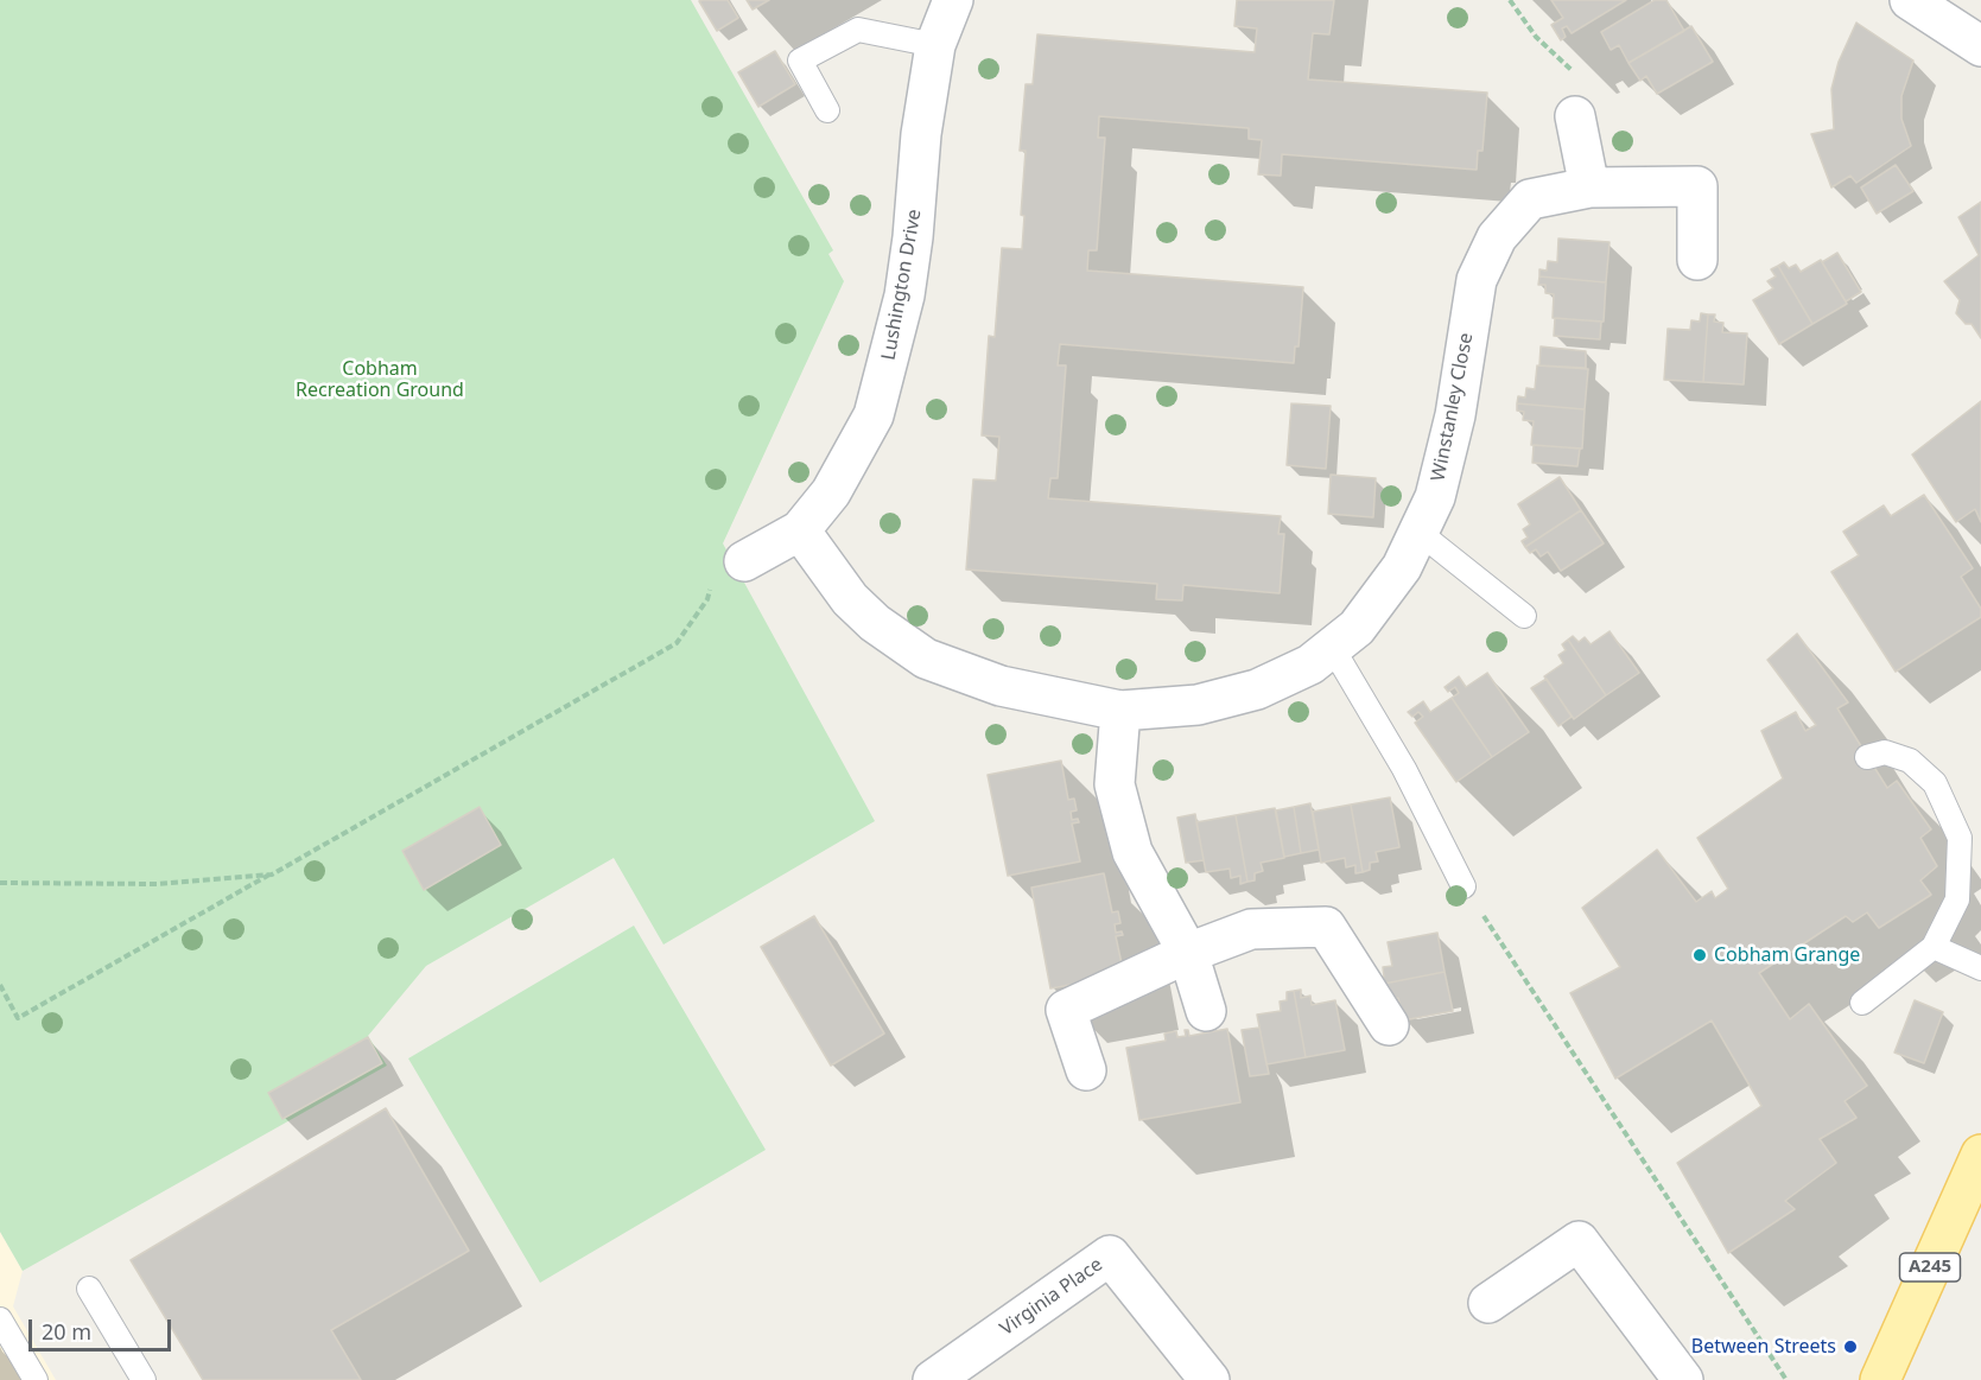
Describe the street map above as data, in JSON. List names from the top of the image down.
{
  "streets": {
    "main road": ["A245"],
    "street": ["Lushington Drive", "Winstanley Close", "Virginia Place"]
  },
  "crossings": [
    ["Lushington Drive", "Winstanley Close"]
  ],
  "parks": ["Cobham Recreation Ground"],
  "places": ["Cobham Grange", "Between Streets"],
  "scale_bar": "20 m"
}
